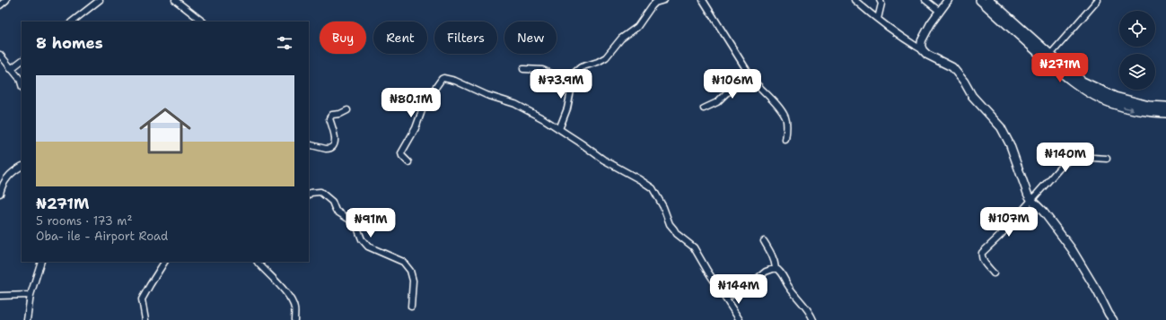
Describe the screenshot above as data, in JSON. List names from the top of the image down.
{
  "page": {
    "chip": [
      "Buy",
      "Rent",
      "Filters",
      "New"
    ],
    "heading": "8 homes",
    "price": [
      "₦271M",
      "₦73.9M",
      "₦106M",
      "₦80.1M",
      "₦140M",
      "₦107M",
      "₦91M",
      "₦144M"
    ],
    "list": [
      {
        "name": "₦271M",
        "note": "5 rooms · 173 m² · Oba- ile - Airport Road"
      }
    ]
  }
}
